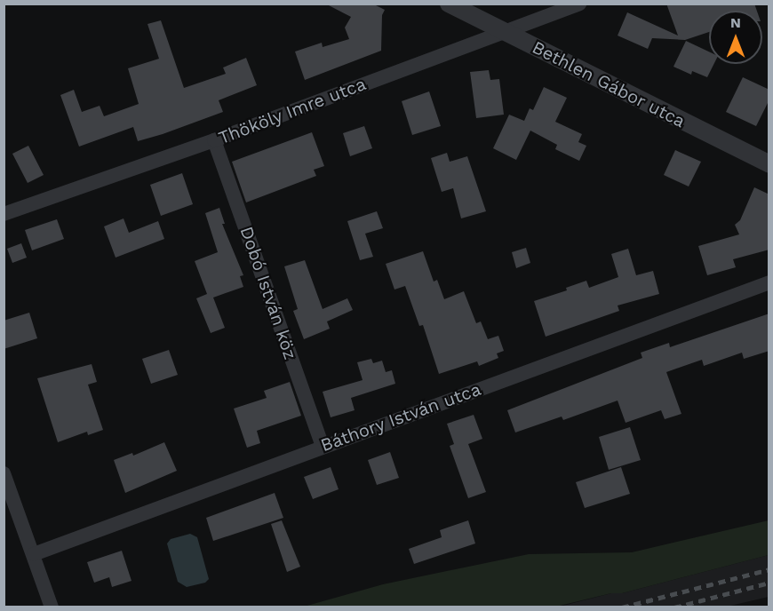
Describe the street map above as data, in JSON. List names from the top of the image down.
{
  "streets": {
    "street": [
      "Bethlen Gábor utca",
      "Thököly Imre utca",
      "Dobó István köz",
      "Báthory István utca"
    ]
  },
  "crossings": [
    ["Bethlen Gábor utca", "Thököly Imre utca"],
    ["Thököly Imre utca", "Dobó István köz"],
    ["Dobó István köz", "Báthory István utca"]
  ],
  "north": "top"
}
